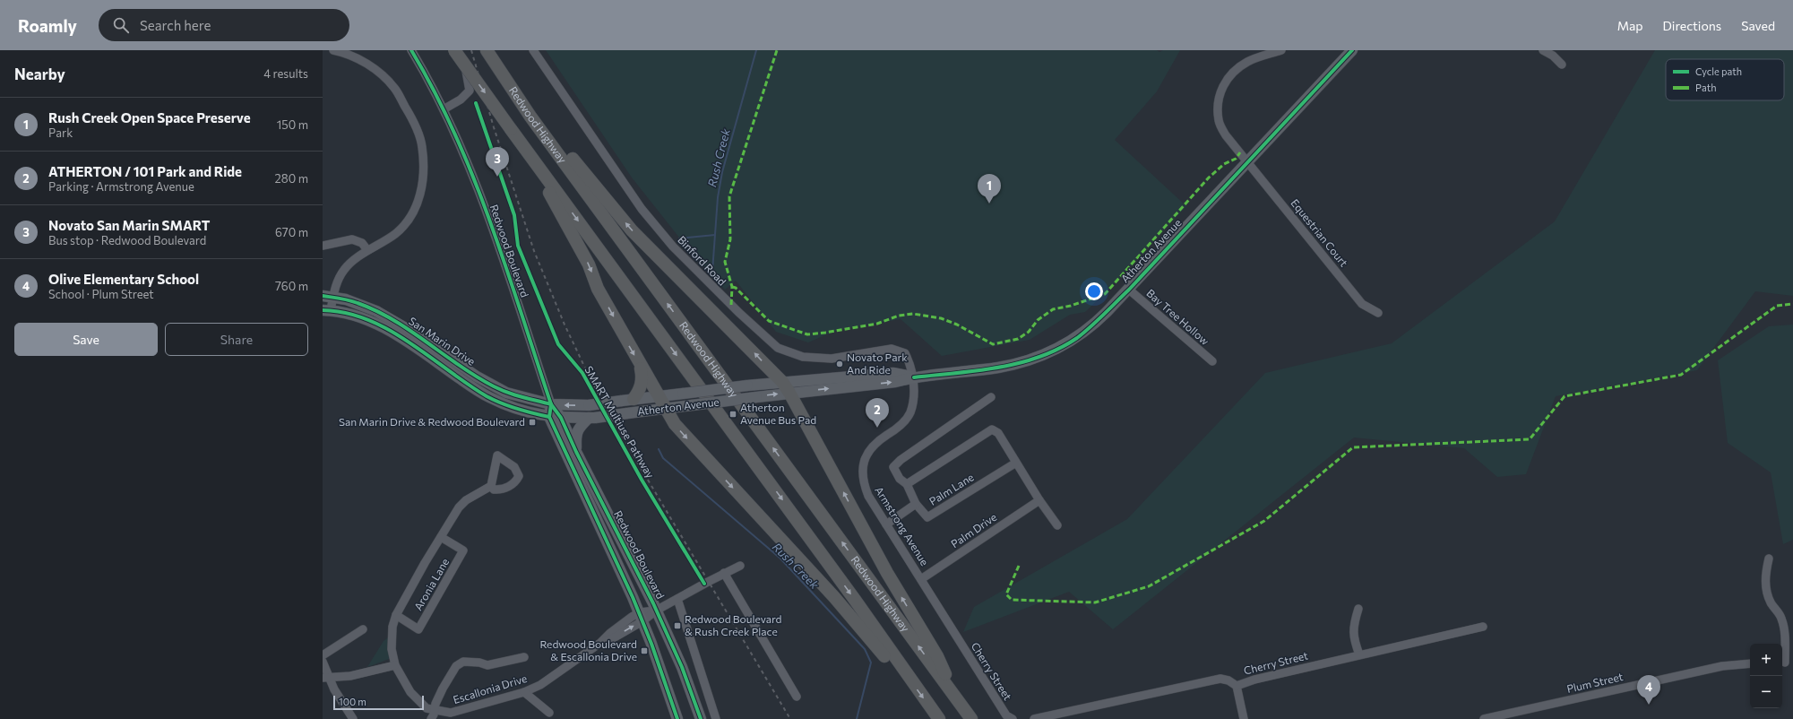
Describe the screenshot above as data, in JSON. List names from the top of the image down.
{
  "streets": {
    "highway": ["Redwood Highway"],
    "main road": ["Redwood Boulevard", "Atherton Avenue", "San Marin Drive"],
    "street": [
      "Equestrian Court",
      "Binford Road",
      "Bay Tree Hollow",
      "Palm Lane",
      "Armstrong Avenue",
      "Palm Drive",
      "Aronia Lane",
      "Cherry Street",
      "Plum Street",
      "Escallonia Drive"
    ],
    "cycle path": ["SMART Multiuse Pathway"]
  },
  "crossings": [
    ["Equestrian Court", "Atherton Avenue"],
    ["Redwood Boulevard", "Atherton Avenue"],
    ["Redwood Boulevard", "San Marin Drive"],
    ["Redwood Boulevard", "Escallonia Drive"],
    ["Atherton Avenue", "Binford Road"],
    ["Atherton Avenue", "Bay Tree Hollow"],
    ["Atherton Avenue", "San Marin Drive"],
    ["Atherton Avenue", "Armstrong Avenue"],
    ["Binford Road", "Armstrong Avenue"],
    ["Armstrong Avenue", "Palm Drive"],
    ["Armstrong Avenue", "Cherry Street"],
    ["Aronia Lane", "Escallonia Drive"]
  ],
  "water": ["Rush Creek"],
  "places": {
    "other": ["Novato Park And Ride"],
    "transit": [
      "Atherton Avenue Bus Pad",
      "San Marin Drive & Redwood Boulevard",
      "Redwood Boulevard & Rush Creek Place",
      "Redwood Boulevard & Escallonia Drive"
    ]
  },
  "legend": ["Cycle path", "Path"],
  "scale_bar": "100 m",
  "page": {
    "header": "Roamly",
    "search": "Search here",
    "nav": ["Map", "Directions", "Saved"],
    "heading": ["Nearby", "4 results"],
    "list": [
      {
        "mark": "1",
        "name": "Rush Creek Open Space Preserve",
        "note": "Park",
        "value": "150 m"
      },
      {
        "mark": "2",
        "name": "ATHERTON / 101 Park and Ride",
        "note": "Parking · Armstrong Avenue",
        "value": "280 m"
      },
      {
        "mark": "3",
        "name": "Novato San Marin SMART",
        "note": "Bus stop · Redwood Boulevard",
        "value": "670 m"
      },
      {
        "mark": "4",
        "name": "Olive Elementary School",
        "note": "School · Plum Street",
        "value": "760 m"
      }
    ],
    "pins": [
      "3",
      "1",
      "2",
      "4"
    ],
    "buttons": ["Save", "Share"],
    "map_buttons": ["+", "−"],
    "scale": "100 m"
  }
}
